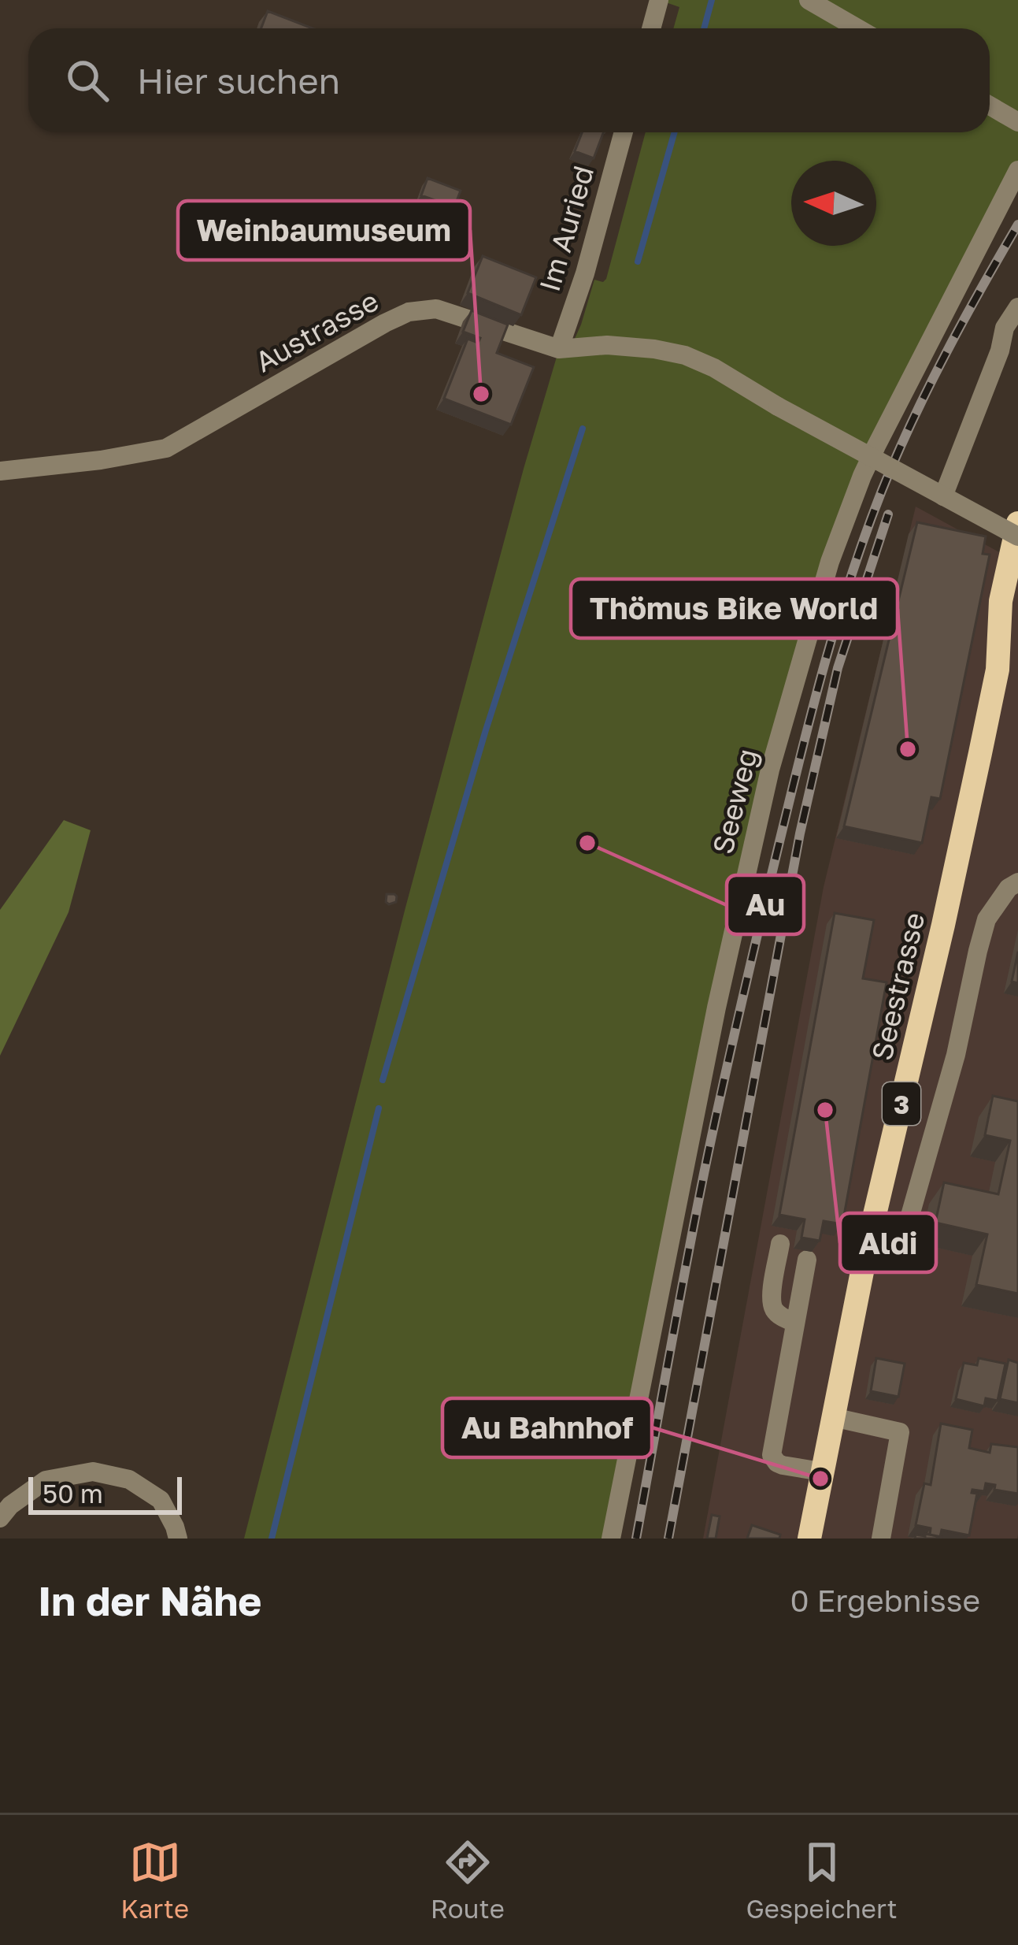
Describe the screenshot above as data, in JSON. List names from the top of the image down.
{
  "streets": {
    "main road": ["Seestrasse", "3"],
    "street": ["Im Auried", "Austrasse", "Seeweg"]
  },
  "crossings": [
    ["Im Auried", "Austrasse"]
  ],
  "places": [
    "Weinbaumuseum",
    "Thömus Bike World",
    "Au",
    "Aldi",
    "Au Bahnhof"
  ],
  "scale_bar": "50 m",
  "north": "left",
  "page": {
    "search": "Hier suchen",
    "scale": "50 m",
    "heading": ["In der Nähe", "0 Ergebnisse"],
    "nav": ["Karte", "Route", "Gespeichert"]
  }
}
